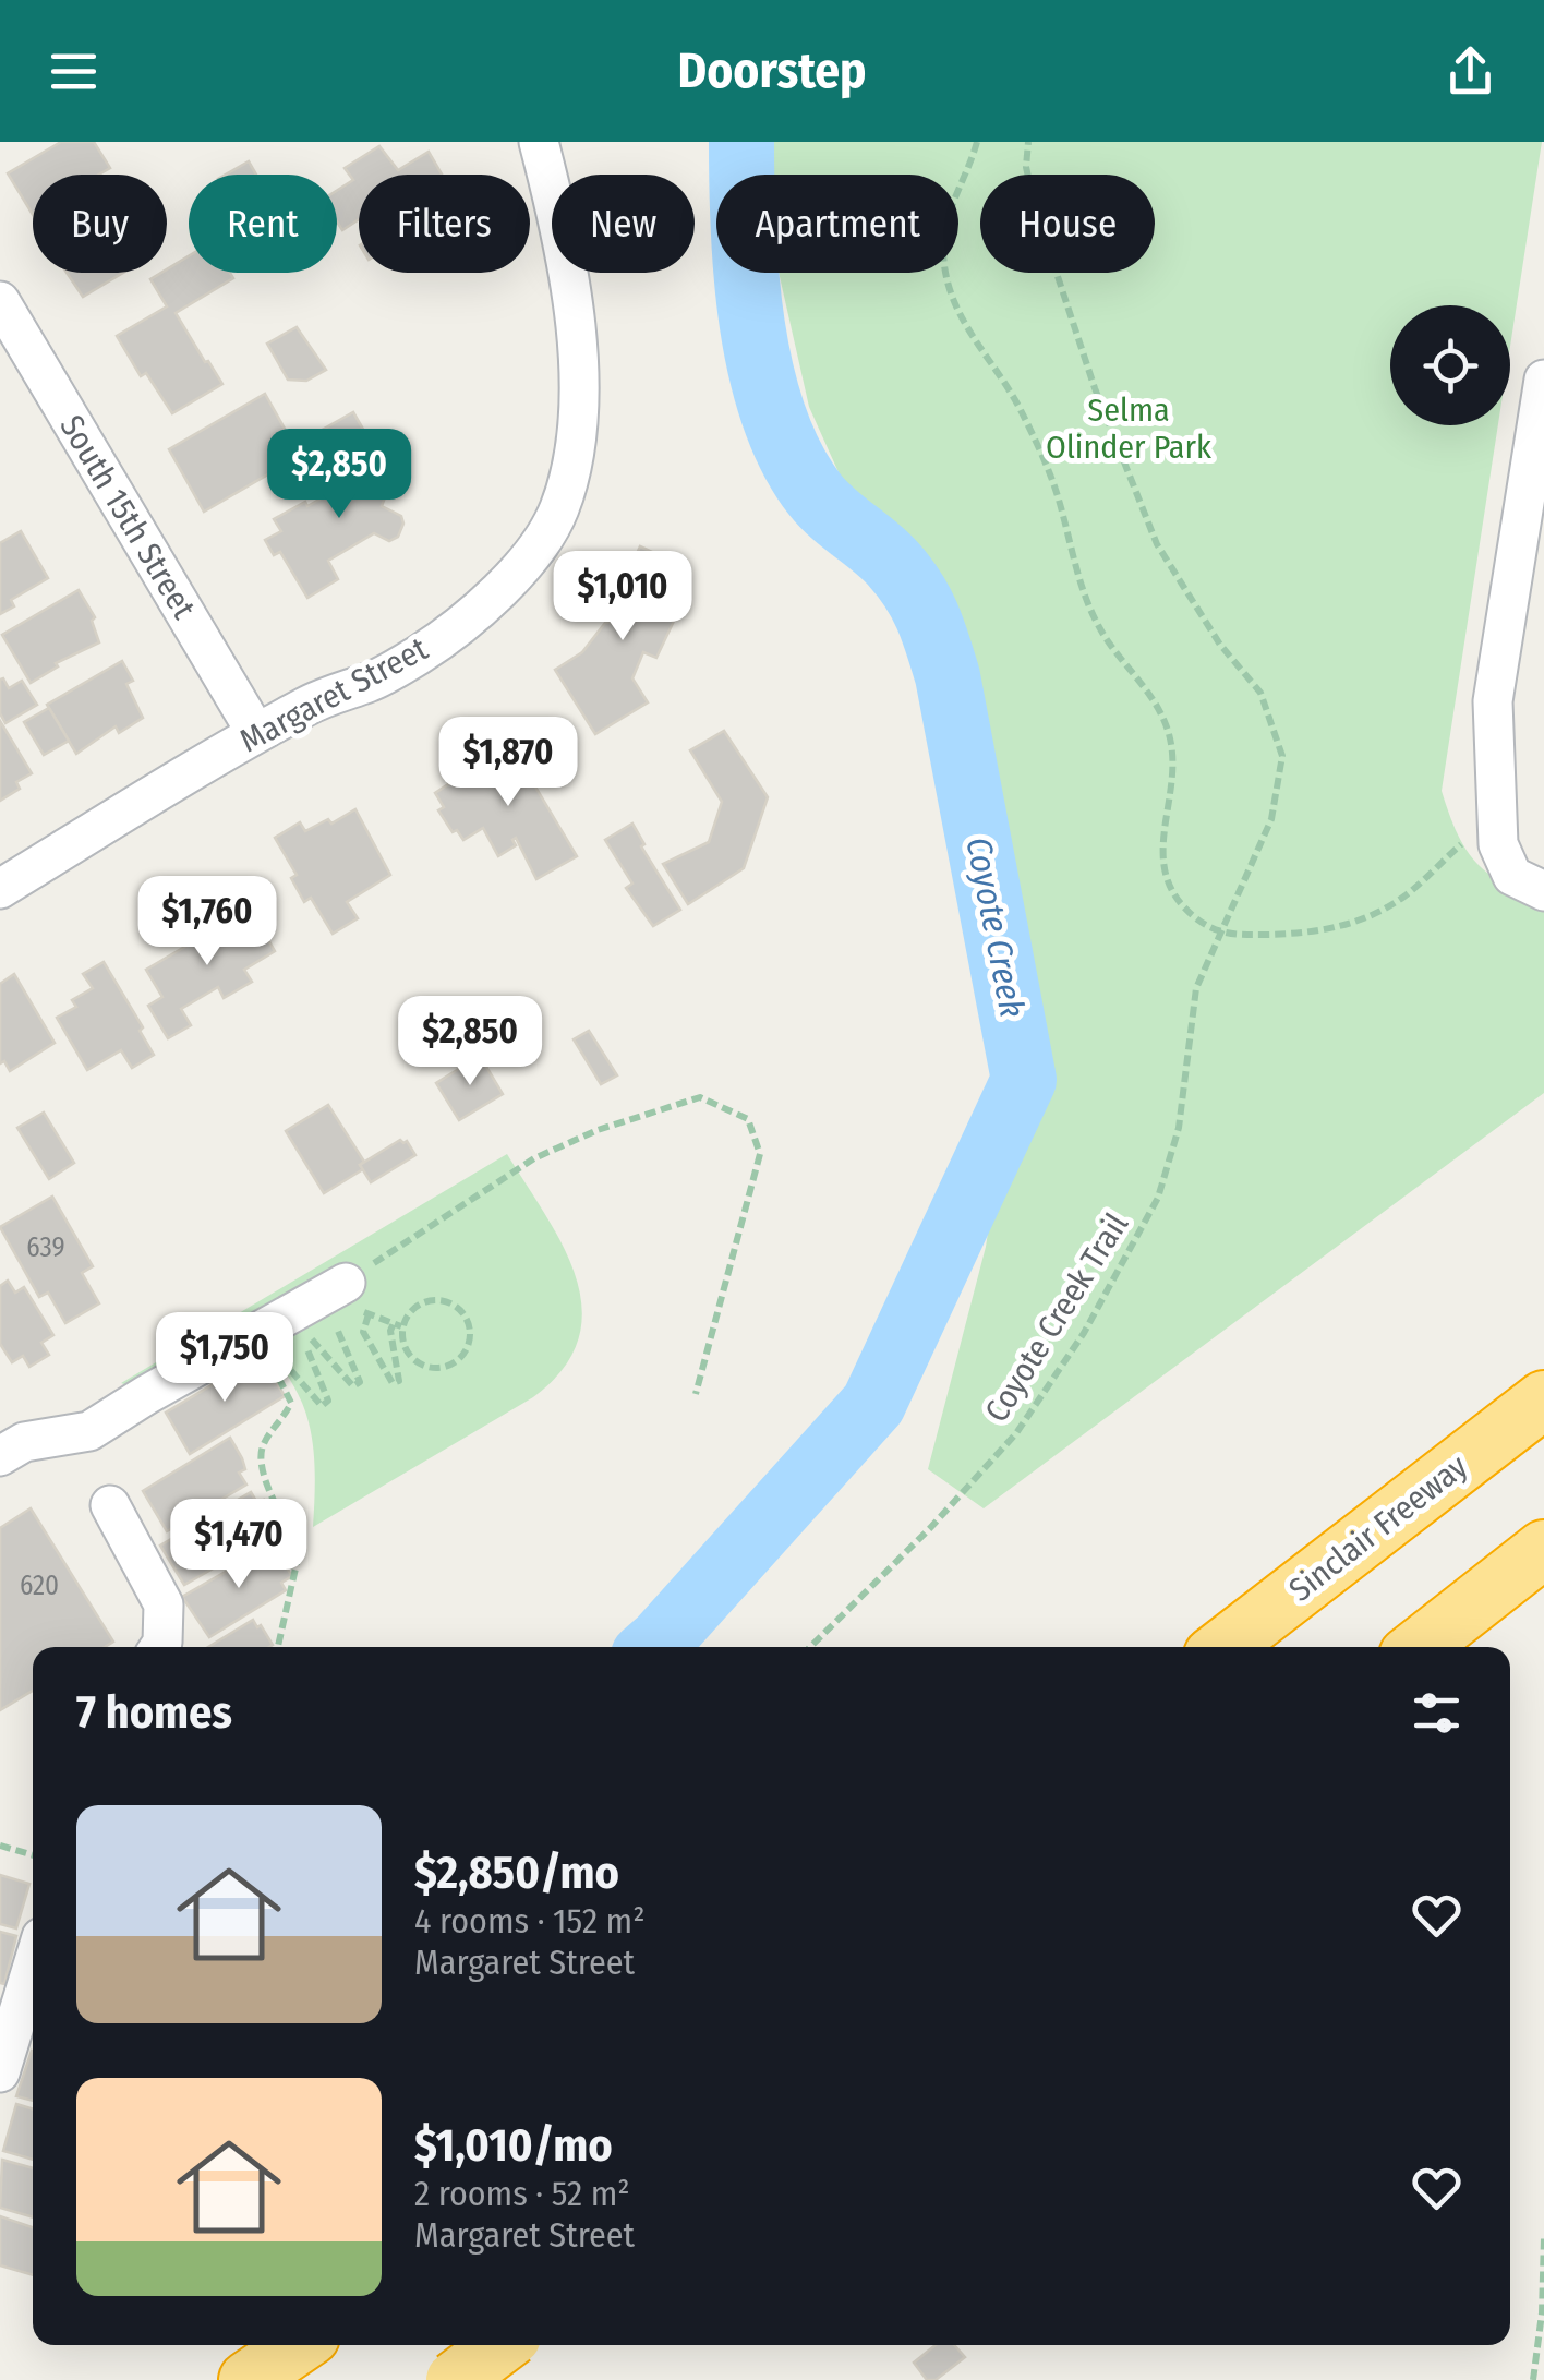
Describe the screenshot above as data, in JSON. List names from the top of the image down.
{
  "streets": {
    "highway": ["Sinclair Freeway"],
    "street": ["South 15th Street", "Margaret Street"],
    "path": ["Coyote Creek Trail"]
  },
  "crossings": [
    ["South 15th Street", "Margaret Street"]
  ],
  "water": ["Coyote Creek"],
  "parks": ["Selma Olinder Park"],
  "house_numbers": ["639", "620"],
  "page": {
    "header": "Doorstep",
    "chip": [
      "Buy",
      "Rent",
      "Filters",
      "New",
      "Apartment",
      "House"
    ],
    "price": [
      "$2,850",
      "$1,010",
      "$1,870",
      "$1,760",
      "$2,850",
      "$1,750",
      "$1,470"
    ],
    "heading": "7 homes",
    "list": [
      {
        "name": "$2,850/mo",
        "note": "4 rooms · 152 m² · Margaret Street"
      },
      {
        "name": "$1,010/mo",
        "note": "2 rooms · 52 m² · Margaret Street"
      }
    ]
  }
}
